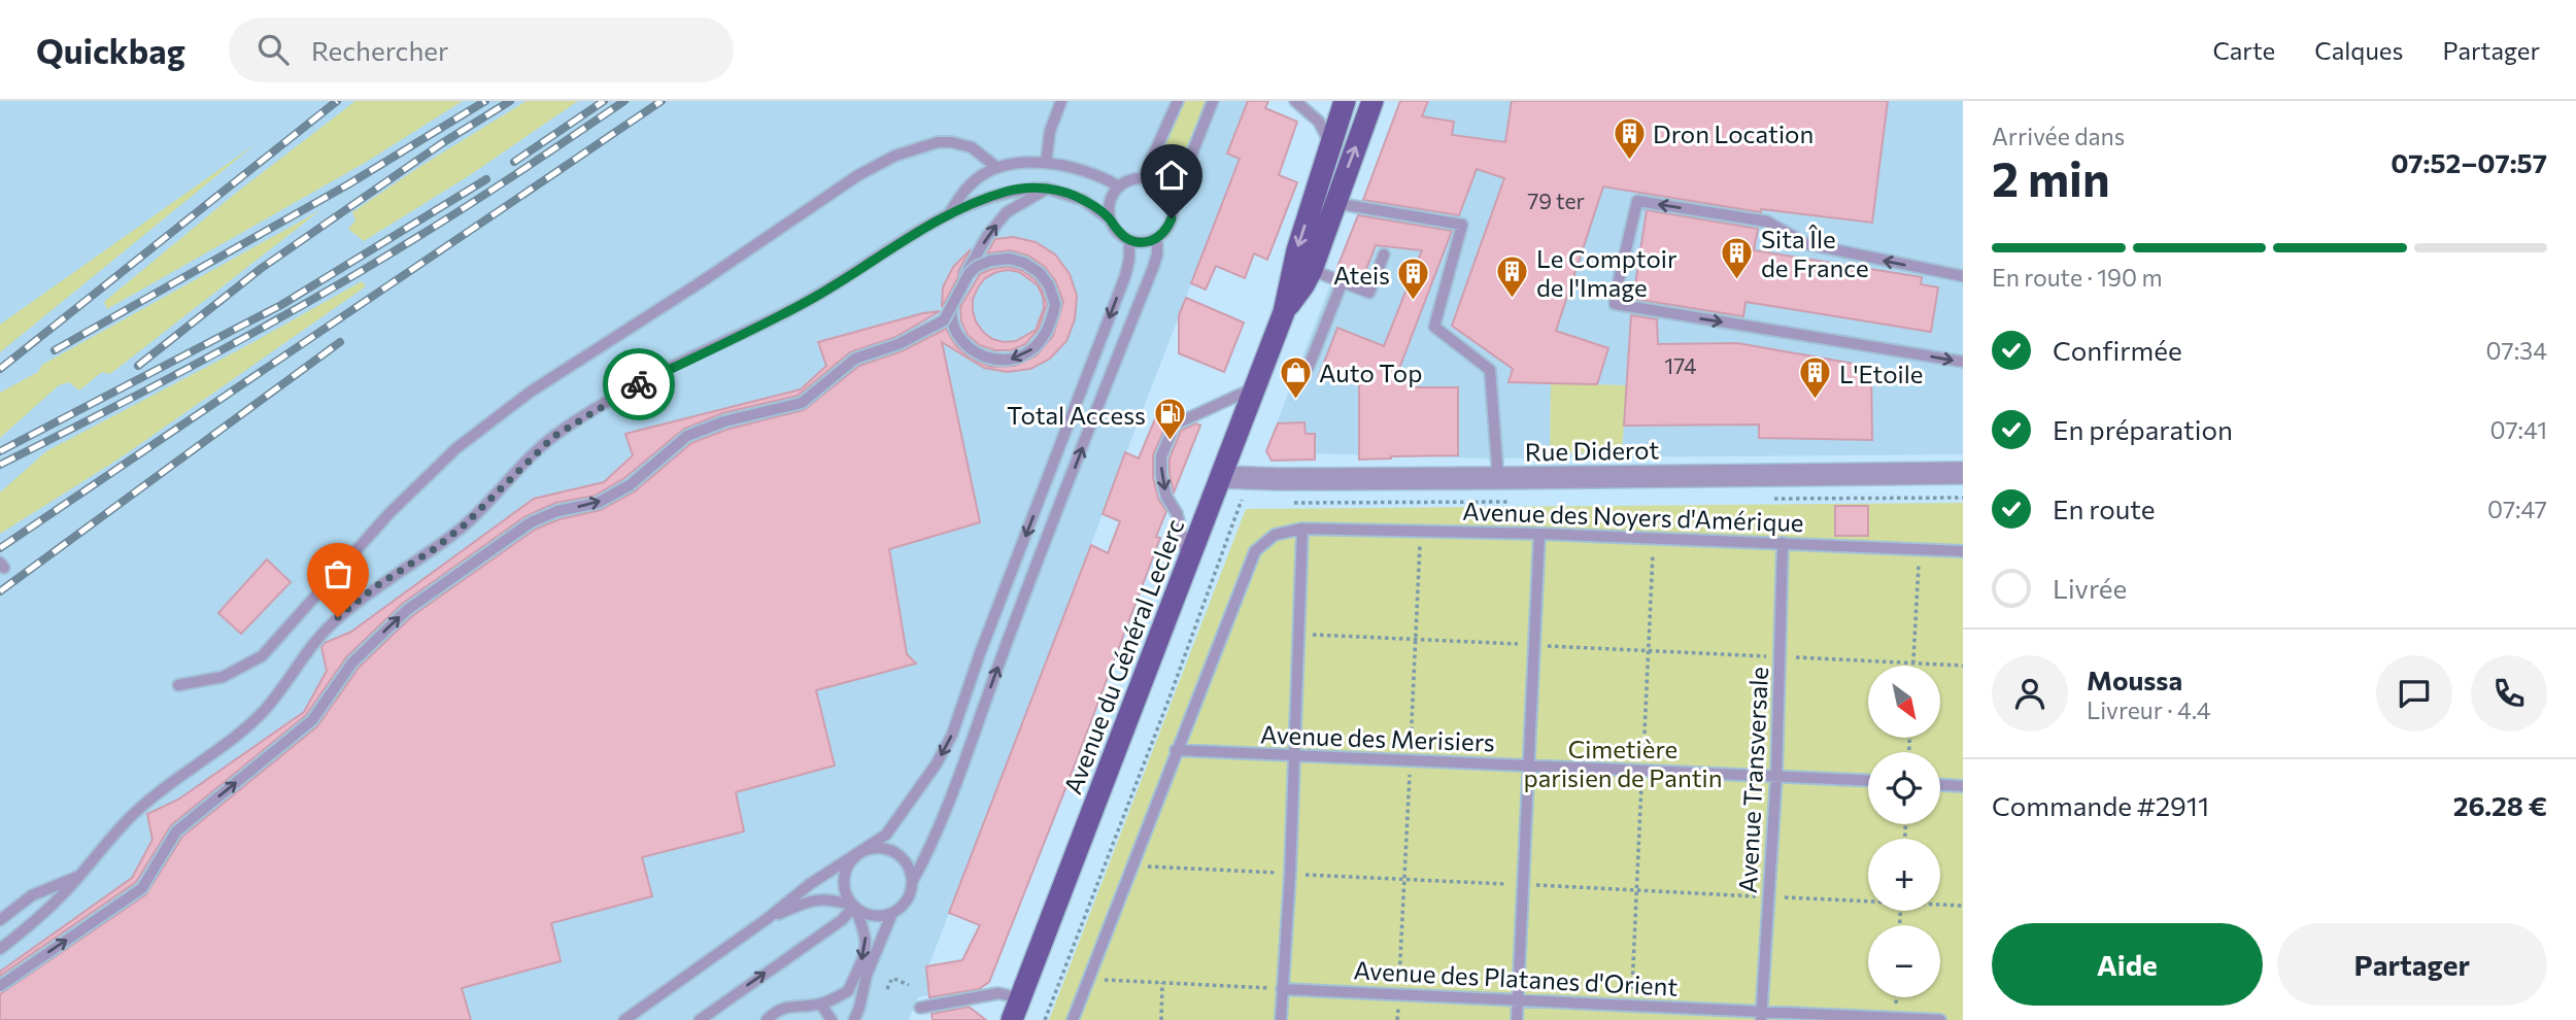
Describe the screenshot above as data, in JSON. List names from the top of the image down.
{
  "streets": {
    "main road": ["Avenue du Général Leclerc"],
    "street": ["Rue Diderot"],
    "lane": [
      "Avenue des Noyers d'Amérique",
      "Avenue des Merisiers",
      "Avenue Transversale",
      "Avenue des Platanes d'Orient"
    ]
  },
  "crossings": [
    ["Rue Diderot", "Avenue du Général Leclerc"],
    ["Avenue des Noyers d'Amérique", "Avenue des Merisiers"],
    ["Avenue des Noyers d'Amérique", "Avenue Transversale"],
    ["Avenue des Merisiers", "Avenue Transversale"],
    ["Avenue Transversale", "Avenue des Platanes d'Orient"]
  ],
  "parks": ["Cimetière parisien de Pantin"],
  "places": {
    "building": [
      "Dron Location",
      "Sita Île de France",
      "Le Comptoir de l'Image",
      "Ateis",
      "L'Etoile"
    ],
    "shop": ["Auto Top"],
    "fuel station": ["Total Access"]
  },
  "house_numbers": ["79 ter", "174"],
  "north": "bottom right",
  "page": {
    "header": "Quickbag",
    "search": "Rechercher",
    "nav": ["Carte", "Calques", "Partager"],
    "heading": ["2 min", "Arrivée dans", "07:52–07:57"],
    "panel": [
      "Moussa",
      "Livreur · 4.4",
      "Commande #2911",
      "26.28 €"
    ],
    "bar": "En route · 190 m",
    "list": [
      ["Confirmée", "07:34"],
      ["En préparation", "07:41"],
      ["En route", "07:47"],
      "Livrée"
    ],
    "map_buttons": ["+", "−"],
    "buttons": ["Aide", "Partager"]
  }
}
